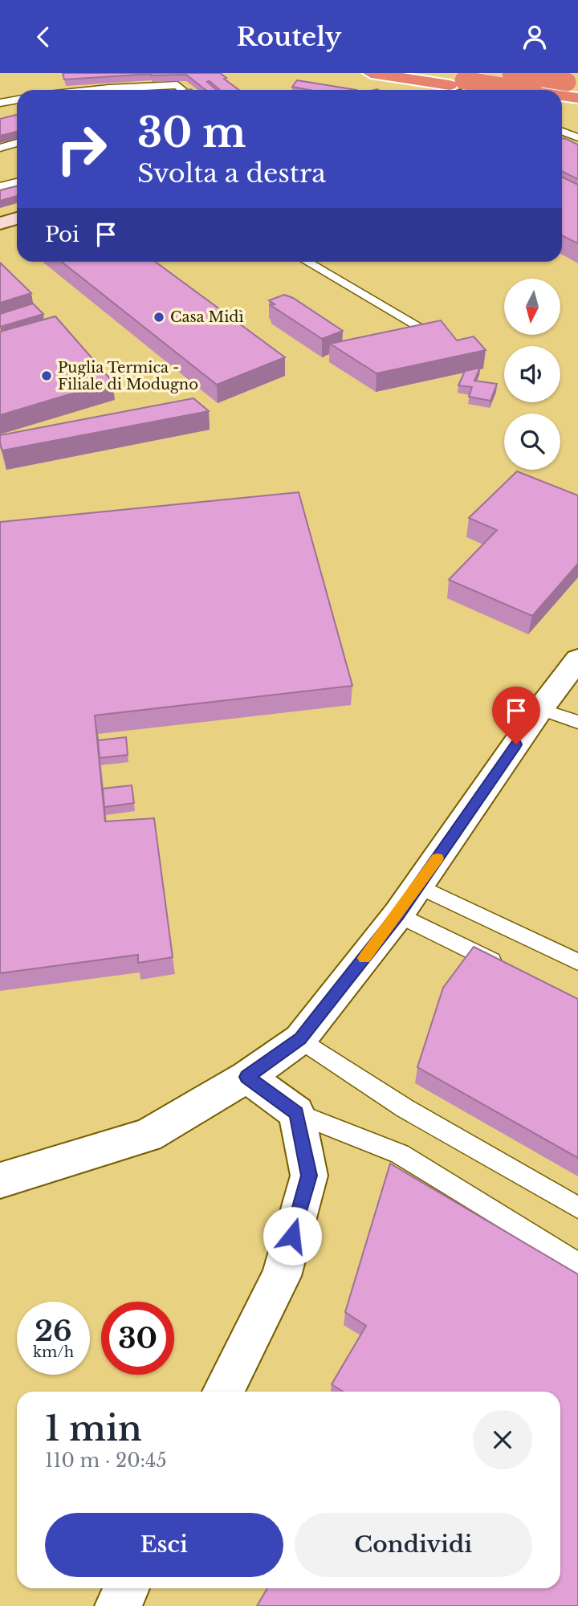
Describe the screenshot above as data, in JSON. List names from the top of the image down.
{
  "places": ["Casa Midì", "Puglia Termica - Filiale di Modugno"],
  "north": "bottom",
  "page": {
    "header": "Routely",
    "turn": ["30 m", "Svolta a destra"],
    "then": "Poi",
    "speed": "26 km/h",
    "limit": "30",
    "heading": ["1 min", "110 m · 20:45"],
    "buttons": ["Esci", "Condividi"]
  }
}
